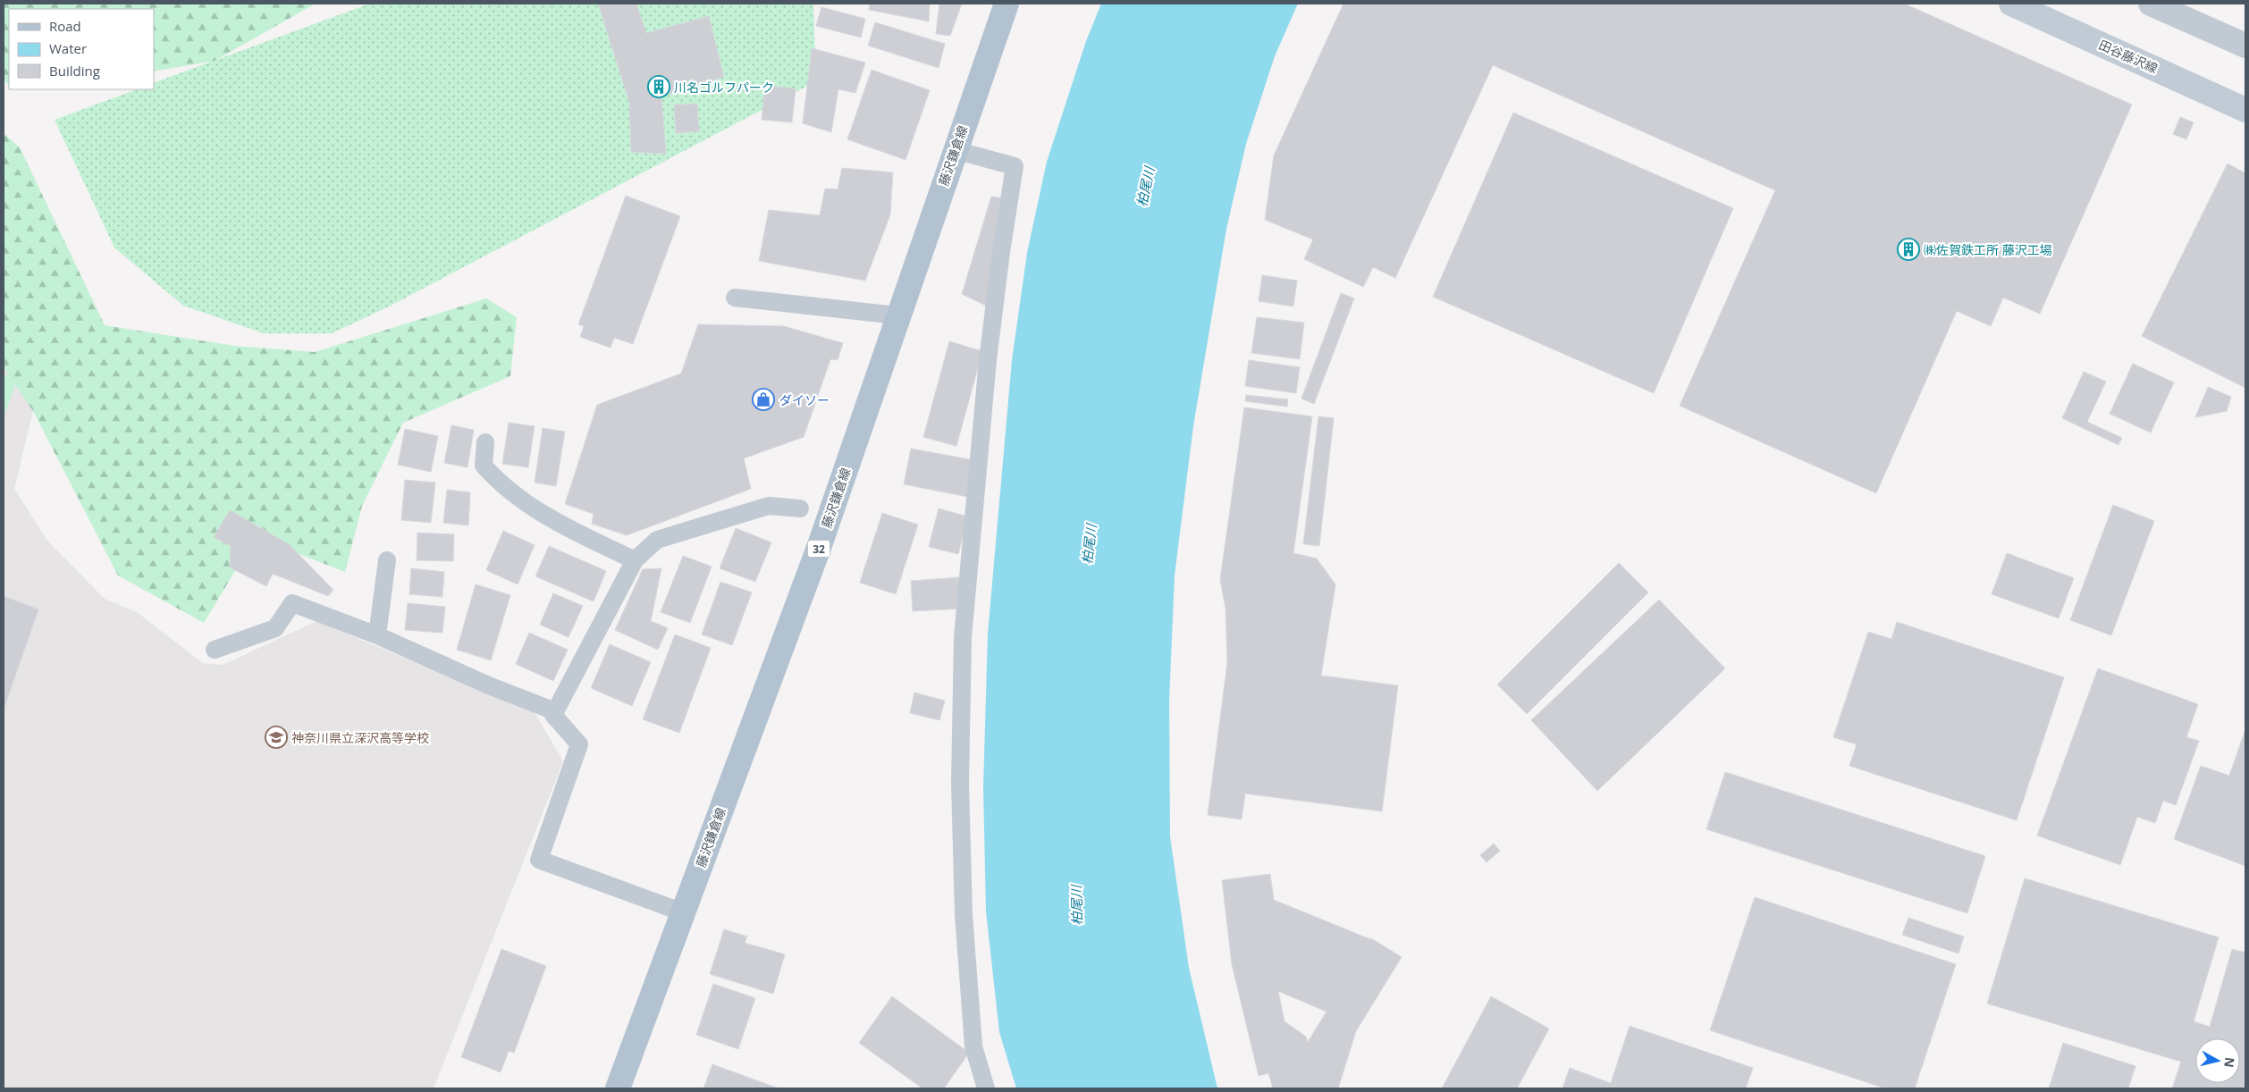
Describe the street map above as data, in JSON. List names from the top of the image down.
{
  "streets": {
    "main road": ["田谷藤沢線", "藤沢鎌倉線", "32"]
  },
  "water": ["柏尾川"],
  "places": {
    "building": ["川名ゴルフパーク", "㈱佐賀鉄工所 藤沢工場"],
    "shop": ["ダイソー"],
    "school or university": ["神奈川県立深沢高等学校"]
  },
  "legend": ["Road", "Water", "Building"],
  "north": "right"
}
